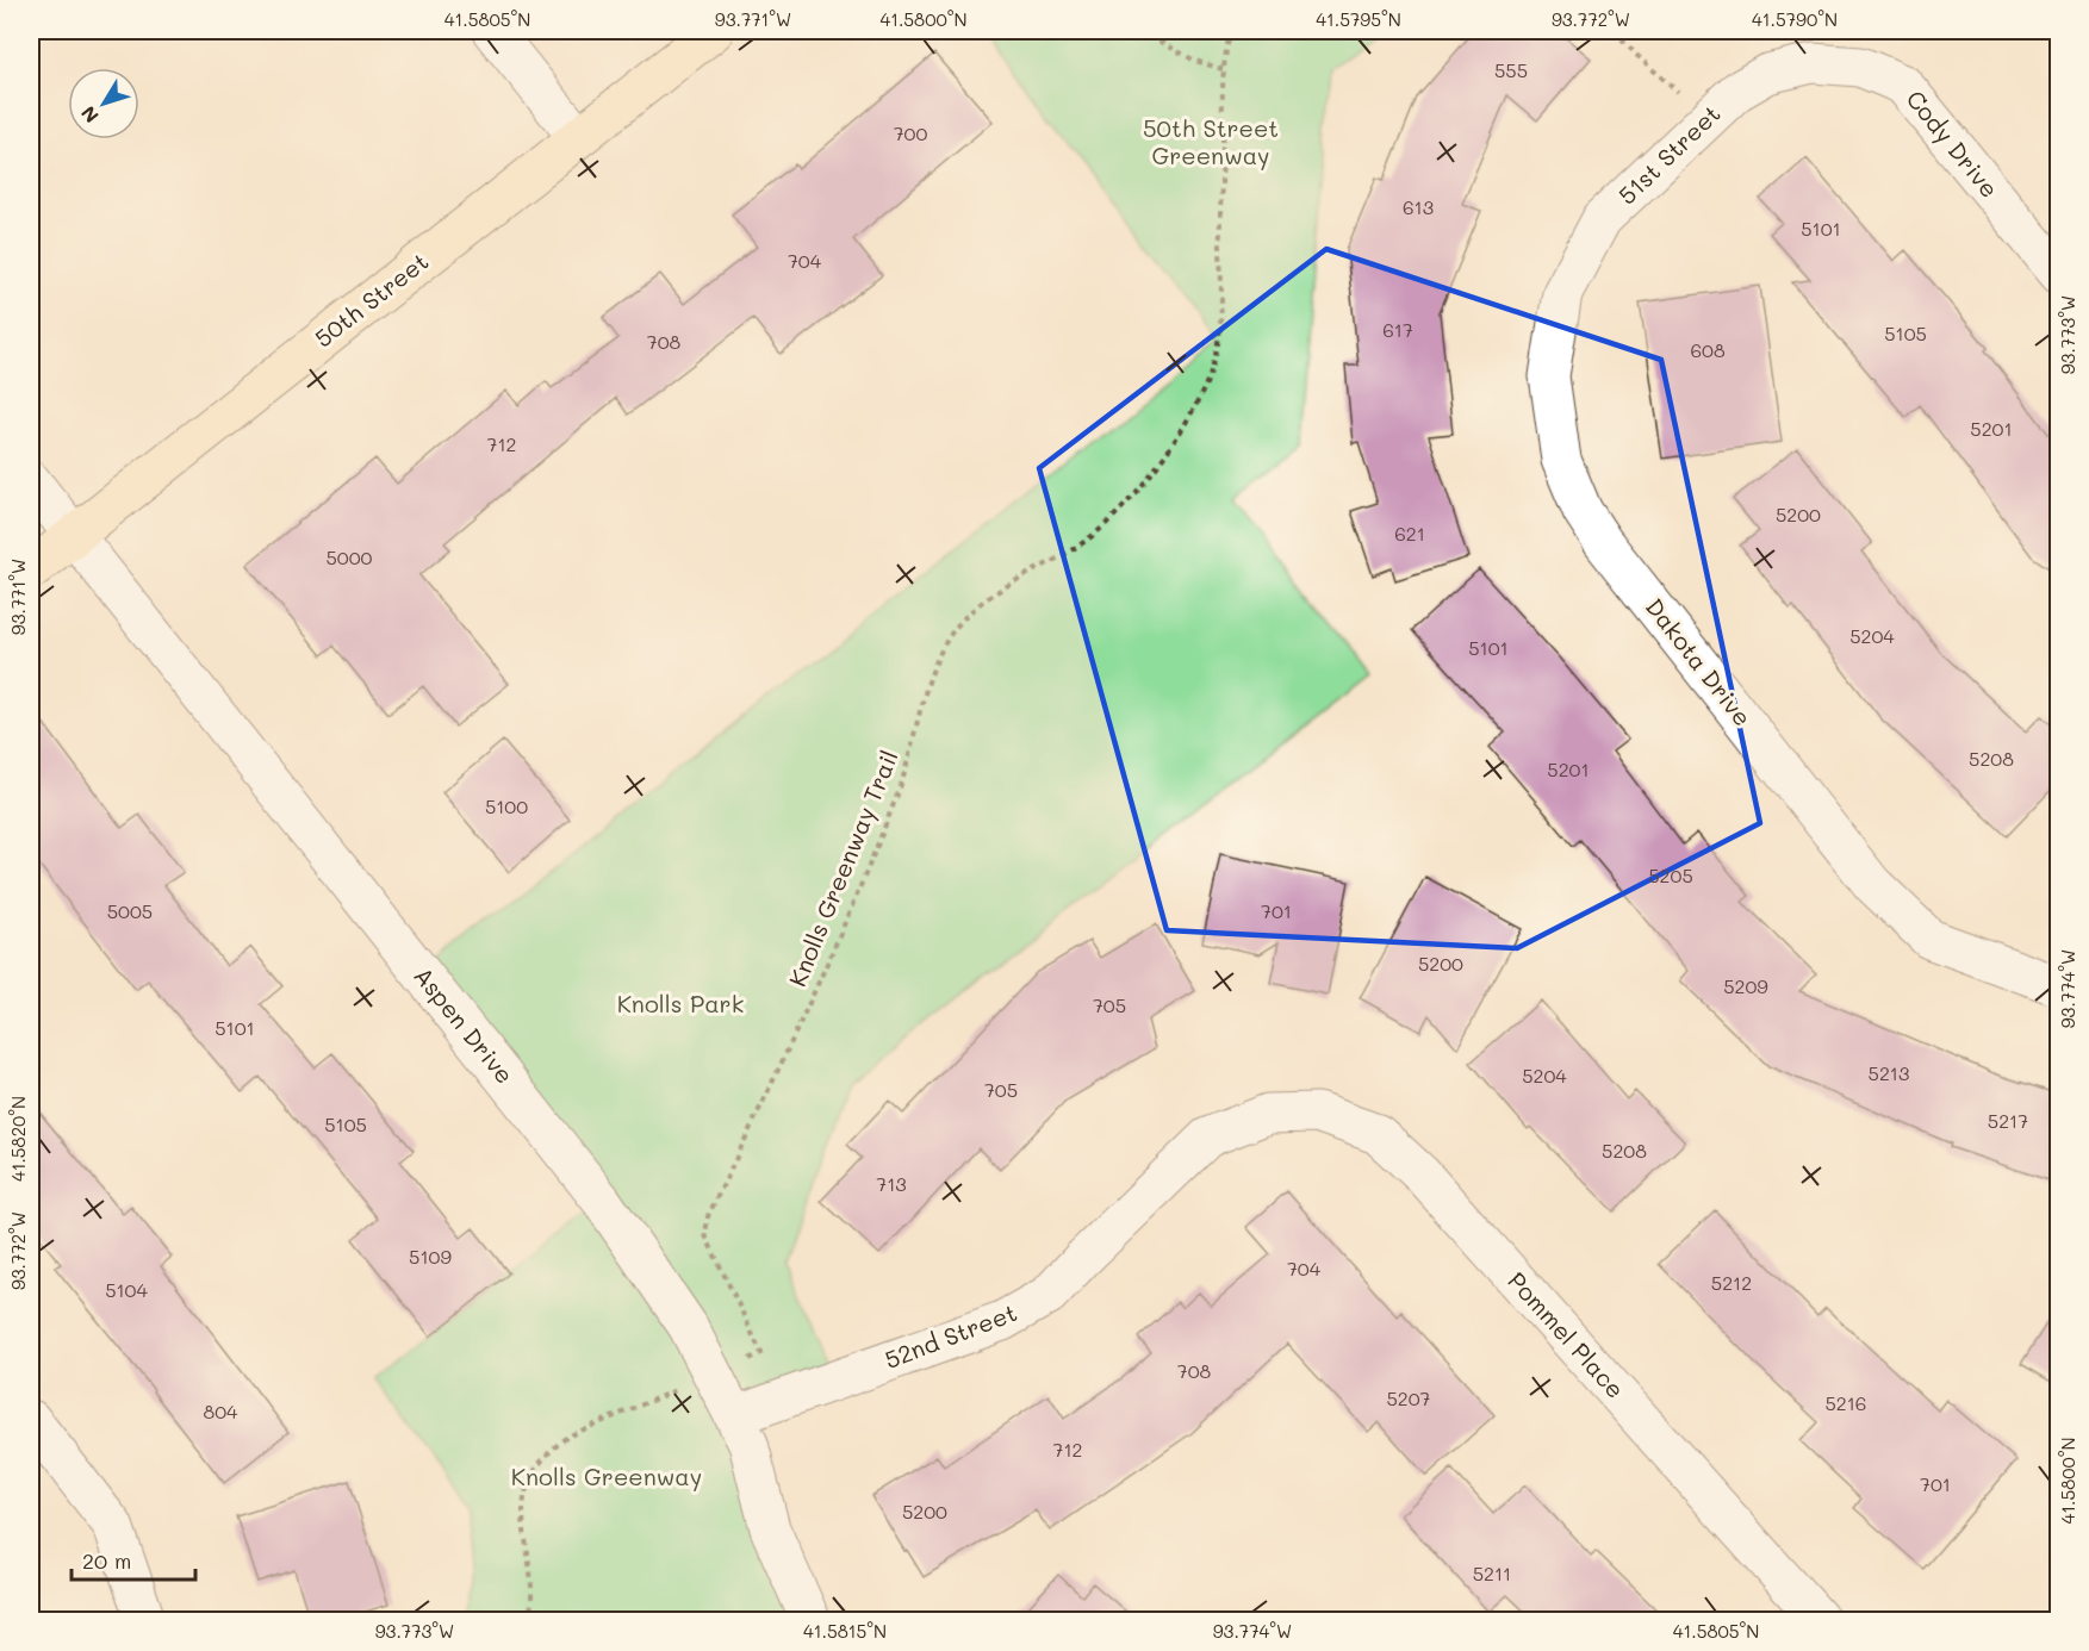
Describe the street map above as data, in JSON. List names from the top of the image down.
{
  "streets": {
    "main road": ["50th Street"],
    "street": [
      "Cody Drive",
      "51st Street",
      "Dakota Drive",
      "Aspen Drive",
      "Pommel Place",
      "52nd Street"
    ],
    "path": ["Knolls Greenway Trail"]
  },
  "crossings": [
    ["Cody Drive", "51st Street"],
    ["51st Street", "Dakota Drive"],
    ["50th Street", "Aspen Drive"],
    ["Knolls Greenway Trail", "Aspen Drive"],
    ["Aspen Drive", "52nd Street"],
    ["Pommel Place", "52nd Street"]
  ],
  "parks": ["50th Street Greenway", "Knolls Park", "Knolls Greenway"],
  "house_numbers": [
    "555",
    "700",
    "613",
    "5101",
    "704",
    "617",
    "5105",
    "708",
    "608",
    "5201",
    "712",
    "5200",
    "621",
    "5000",
    "5204",
    "5101",
    "5208",
    "5201",
    "5100",
    "5205",
    "5005",
    "701",
    "5200",
    "5209",
    "705",
    "5101",
    "5213",
    "5204",
    "705",
    "5217",
    "5105",
    "5208",
    "713",
    "5109",
    "704",
    "5212",
    "5104",
    "708",
    "5207",
    "5216",
    "804",
    "712",
    "701",
    "5200",
    "5211"
  ],
  "scale_bar": "20 m",
  "north": "bottom left",
  "coordinates": [
    "41.5805°N",
    "93.771°W",
    "41.5800°N",
    "41.5795°N",
    "93.772°W",
    "41.5790°N",
    "93.773°W",
    "93.774°W",
    "41.5820°N",
    "41.5815°N"
  ]
}
